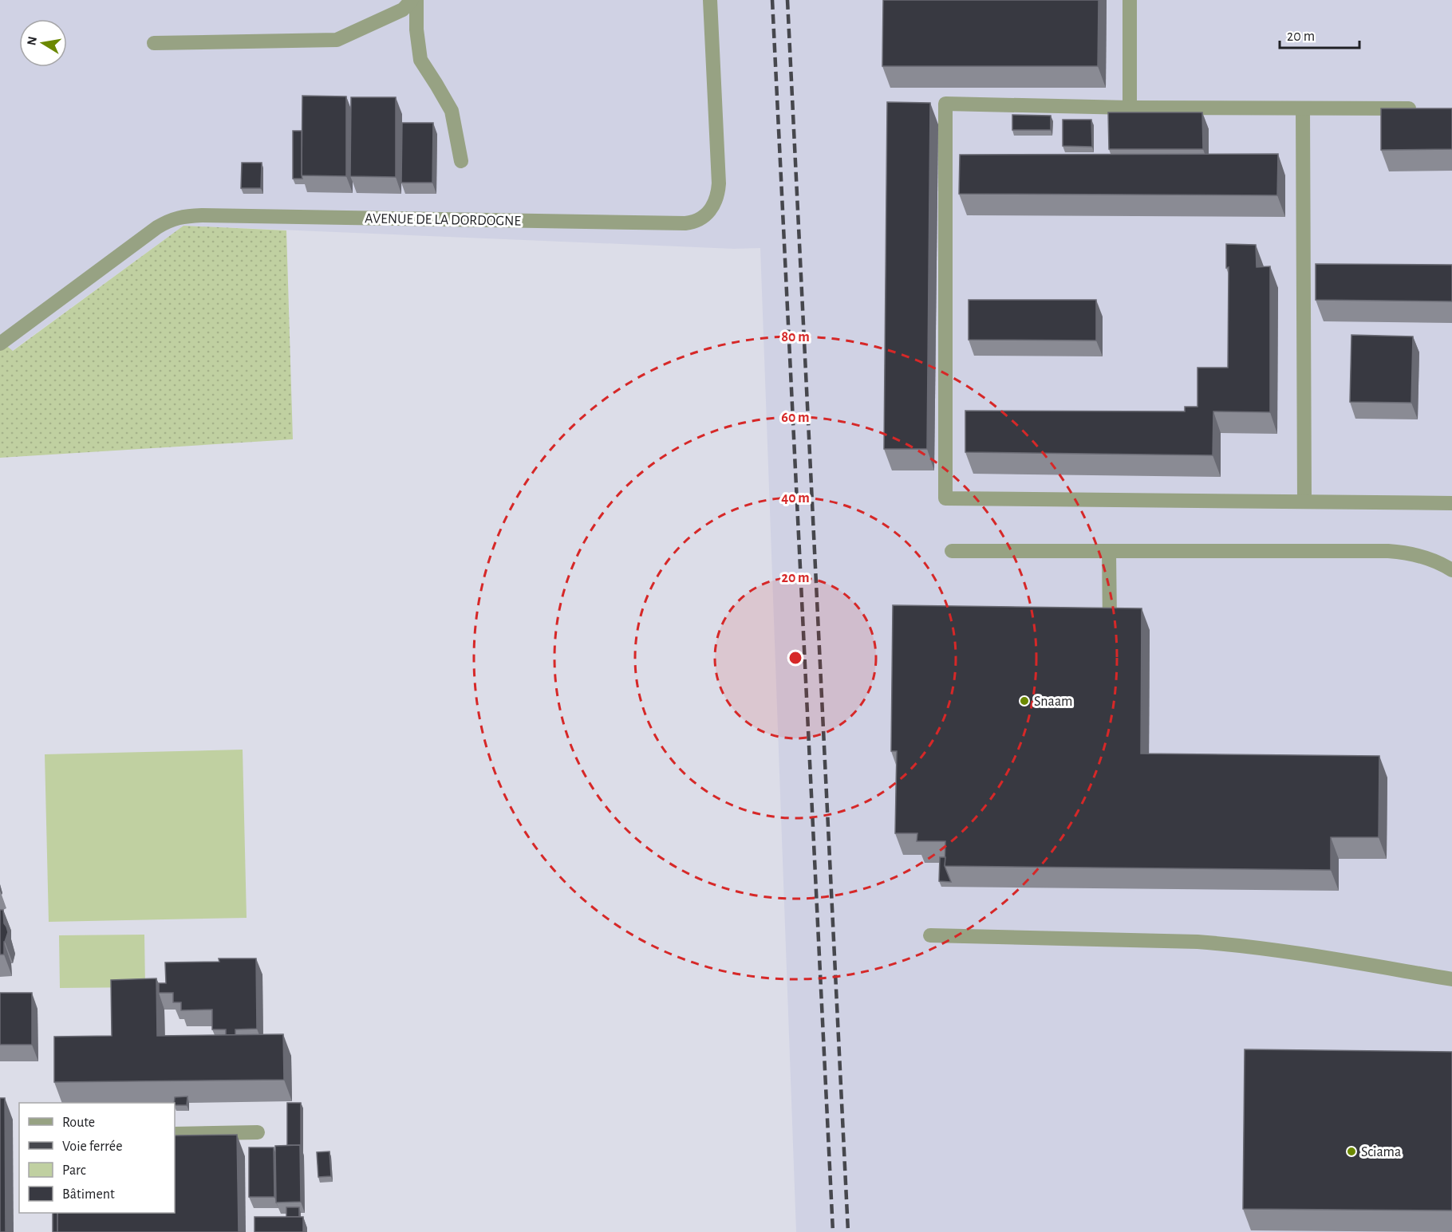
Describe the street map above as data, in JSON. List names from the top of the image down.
{
  "streets": {
    "lane": ["AVENUE DE LA DORDOGNE"]
  },
  "places": ["Snaam", "Sciama"],
  "legend": [
    "Route",
    "Voie ferrée",
    "Parc",
    "Bâtiment"
  ],
  "scale_bar": "20 m",
  "north": "left",
  "rings": [
    "80 m",
    "60 m",
    "40 m",
    "20 m"
  ]
}
